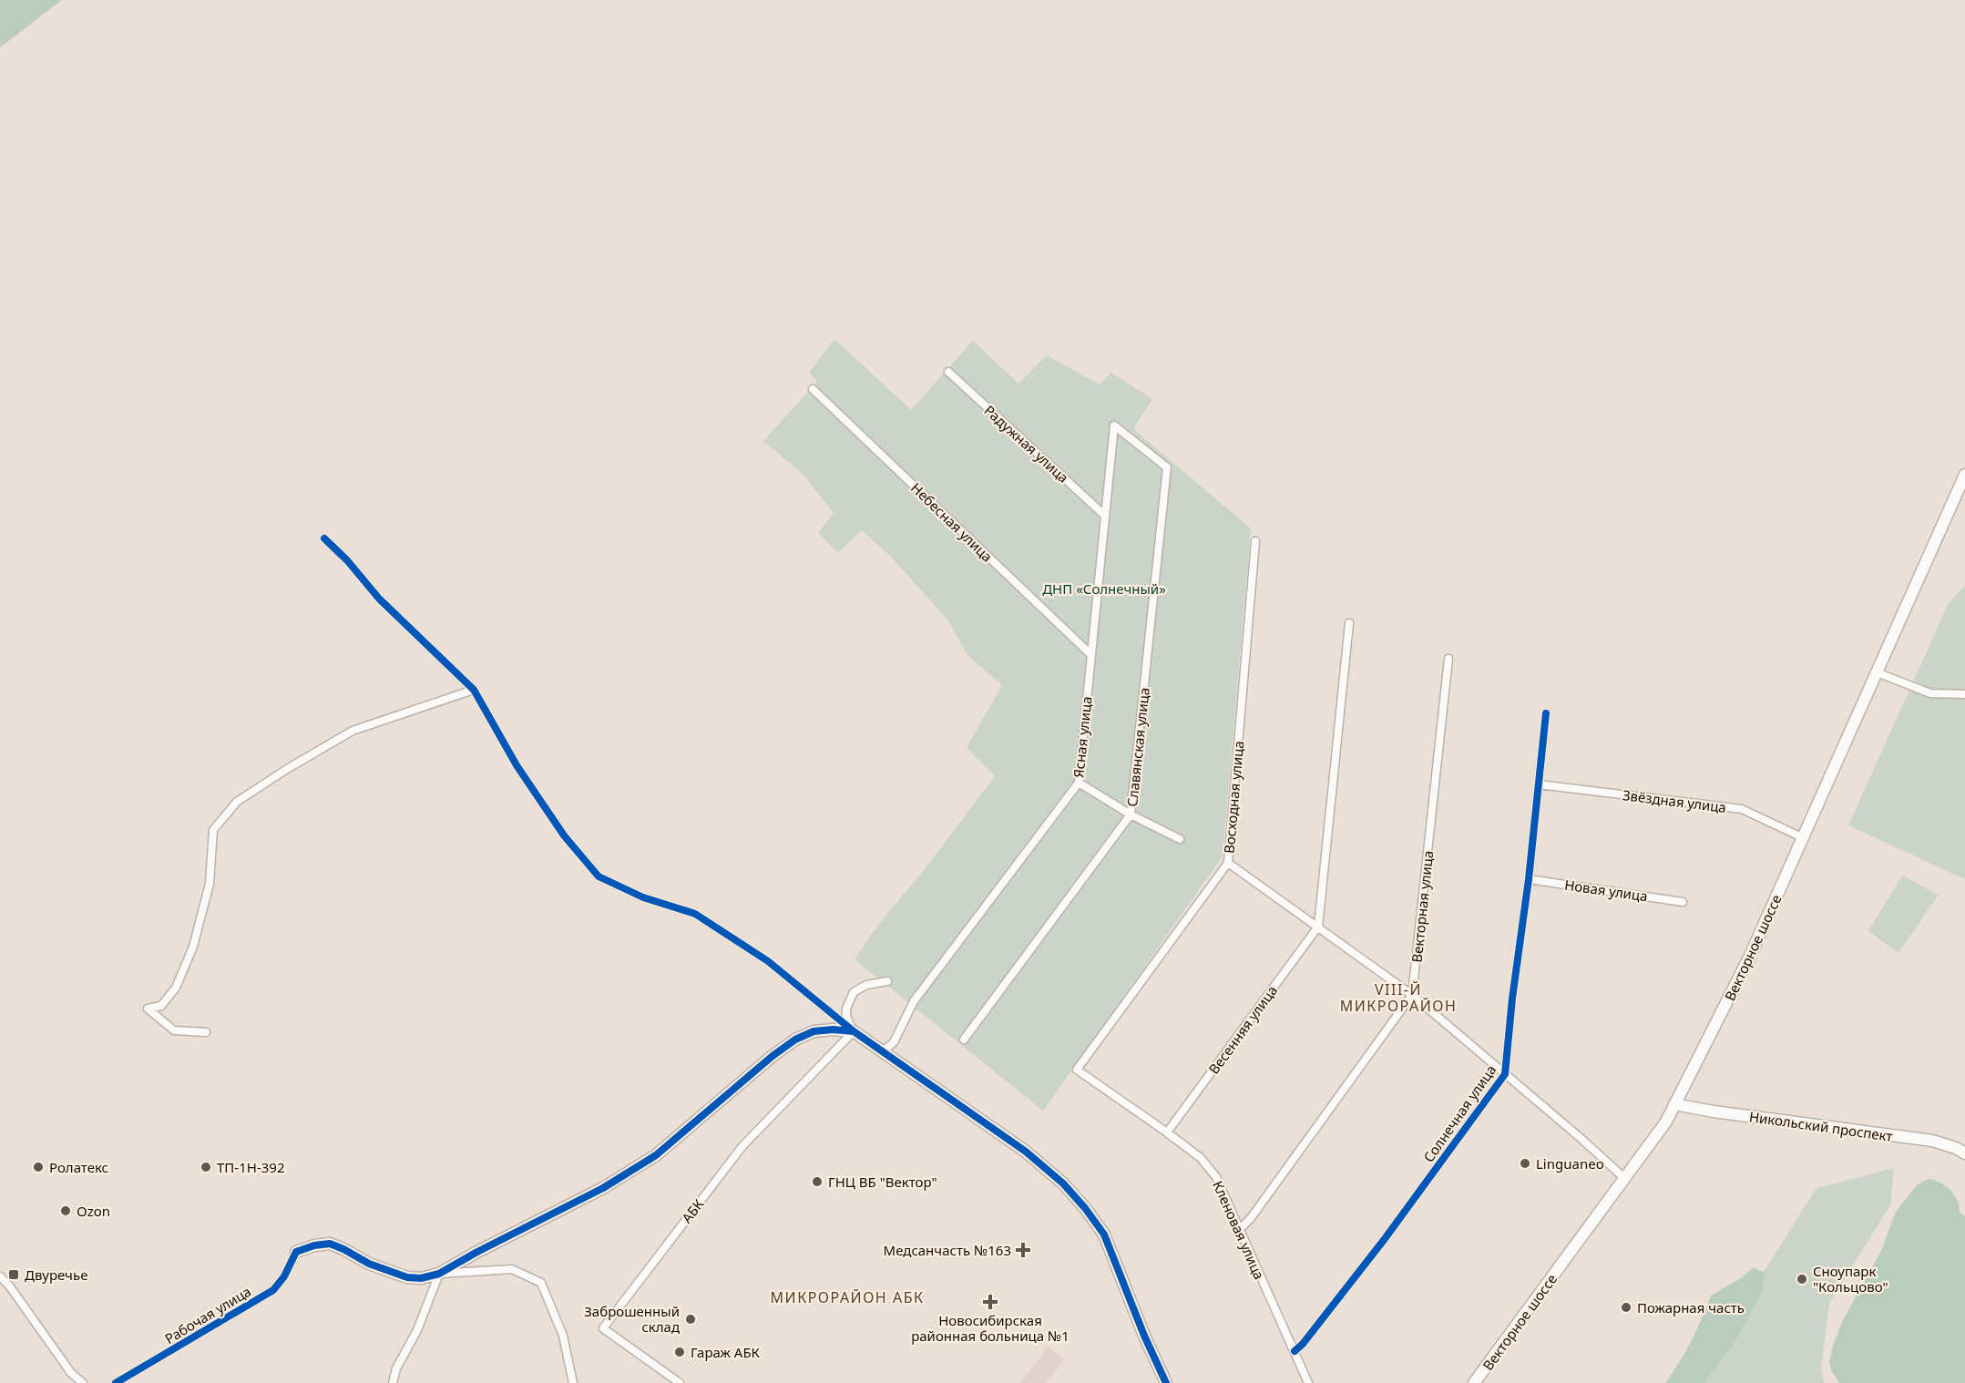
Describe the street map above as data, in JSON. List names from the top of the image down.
{
  "streets": {
    "main road": ["Векторное шоссе", "Никольский проспект"],
    "street": [
      "Радужная улица",
      "Небесная улица",
      "Ясная улица",
      "Славянская улица",
      "Восходная улица",
      "Звёздная улица",
      "Новая улица",
      "Векторная улица",
      "Весенняя улица",
      "Солнечная улица",
      "АБК",
      "Кленовая улица",
      "Рабочая улица"
    ]
  },
  "crossings": [
    ["Радужная улица", "Ясная улица"],
    ["Небесная улица", "Ясная улица"],
    ["Ясная улица", "Славянская улица"],
    ["Восходная улица", "Кленовая улица"],
    ["Звёздная улица", "Векторное шоссе"],
    ["Звёздная улица", "Солнечная улица"],
    ["Новая улица", "Солнечная улица"],
    ["Векторная улица", "Кленовая улица"],
    ["Векторное шоссе", "Никольский проспект"],
    ["Весенняя улица", "Кленовая улица"],
    ["Солнечная улица", "Кленовая улица"]
  ],
  "districts": ["VIII-Й МИКРОРАЙОН", "МИКРОРАЙОН АБК"],
  "parks": ["ДНП «Солнечный»"],
  "places": {
    "other": [
      "Linguaneo",
      "Ролатекс",
      "ТП-1Н-392",
      "ГНЦ ВБ \"Вектор\"",
      "Ozon",
      "Сноупарк \"Кольцово\"",
      "Пожарная часть",
      "Заброшенный склад",
      "Гараж АБК"
    ],
    "health": ["Медсанчасть №163", "Новосибирская районная больница №1"],
    "transit": ["Двуречье"]
  }
}
